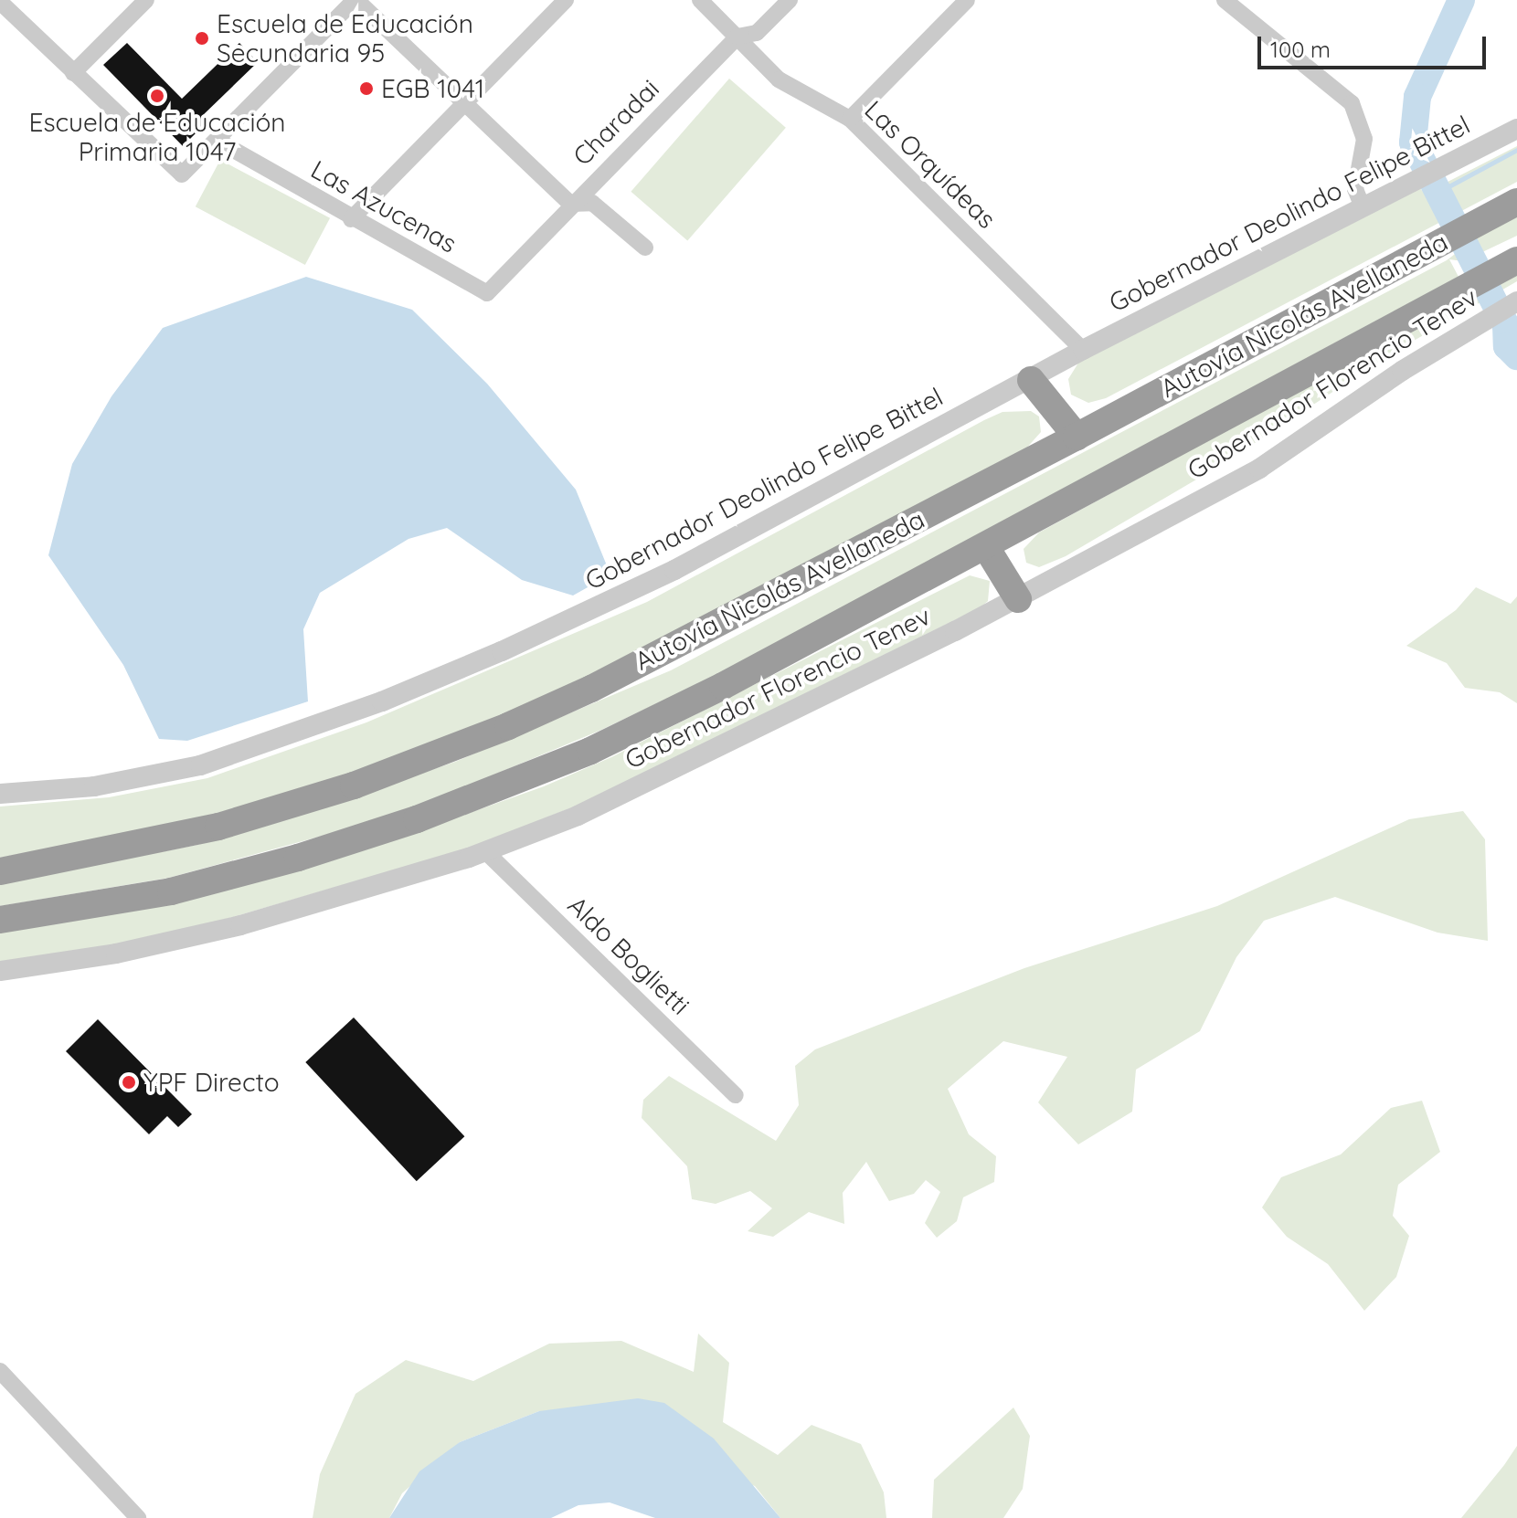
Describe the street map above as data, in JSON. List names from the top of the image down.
{
  "streets": {
    "highway": ["Autovía Nicolás Avellaneda"],
    "street": [
      "Charadai",
      "Las Orquídeas",
      "Las Azucenas",
      "Gobernador Deolindo Felipe Bittel",
      "Gobernador Florencio Tenev",
      "Aldo Boglietti"
    ]
  },
  "crossings": [
    ["Charadai", "Las Orquídeas"],
    ["Charadai", "Las Azucenas"],
    ["Las Orquídeas", "Gobernador Deolindo Felipe Bittel"],
    ["Gobernador Florencio Tenev", "Aldo Boglietti"]
  ],
  "places": [
    "Escuela de Educación Secundaria 95",
    "EGB 1041",
    "Escuela de Educación Primaria 1047",
    "YPF Directo"
  ],
  "scale_bar": "100 m"
}
